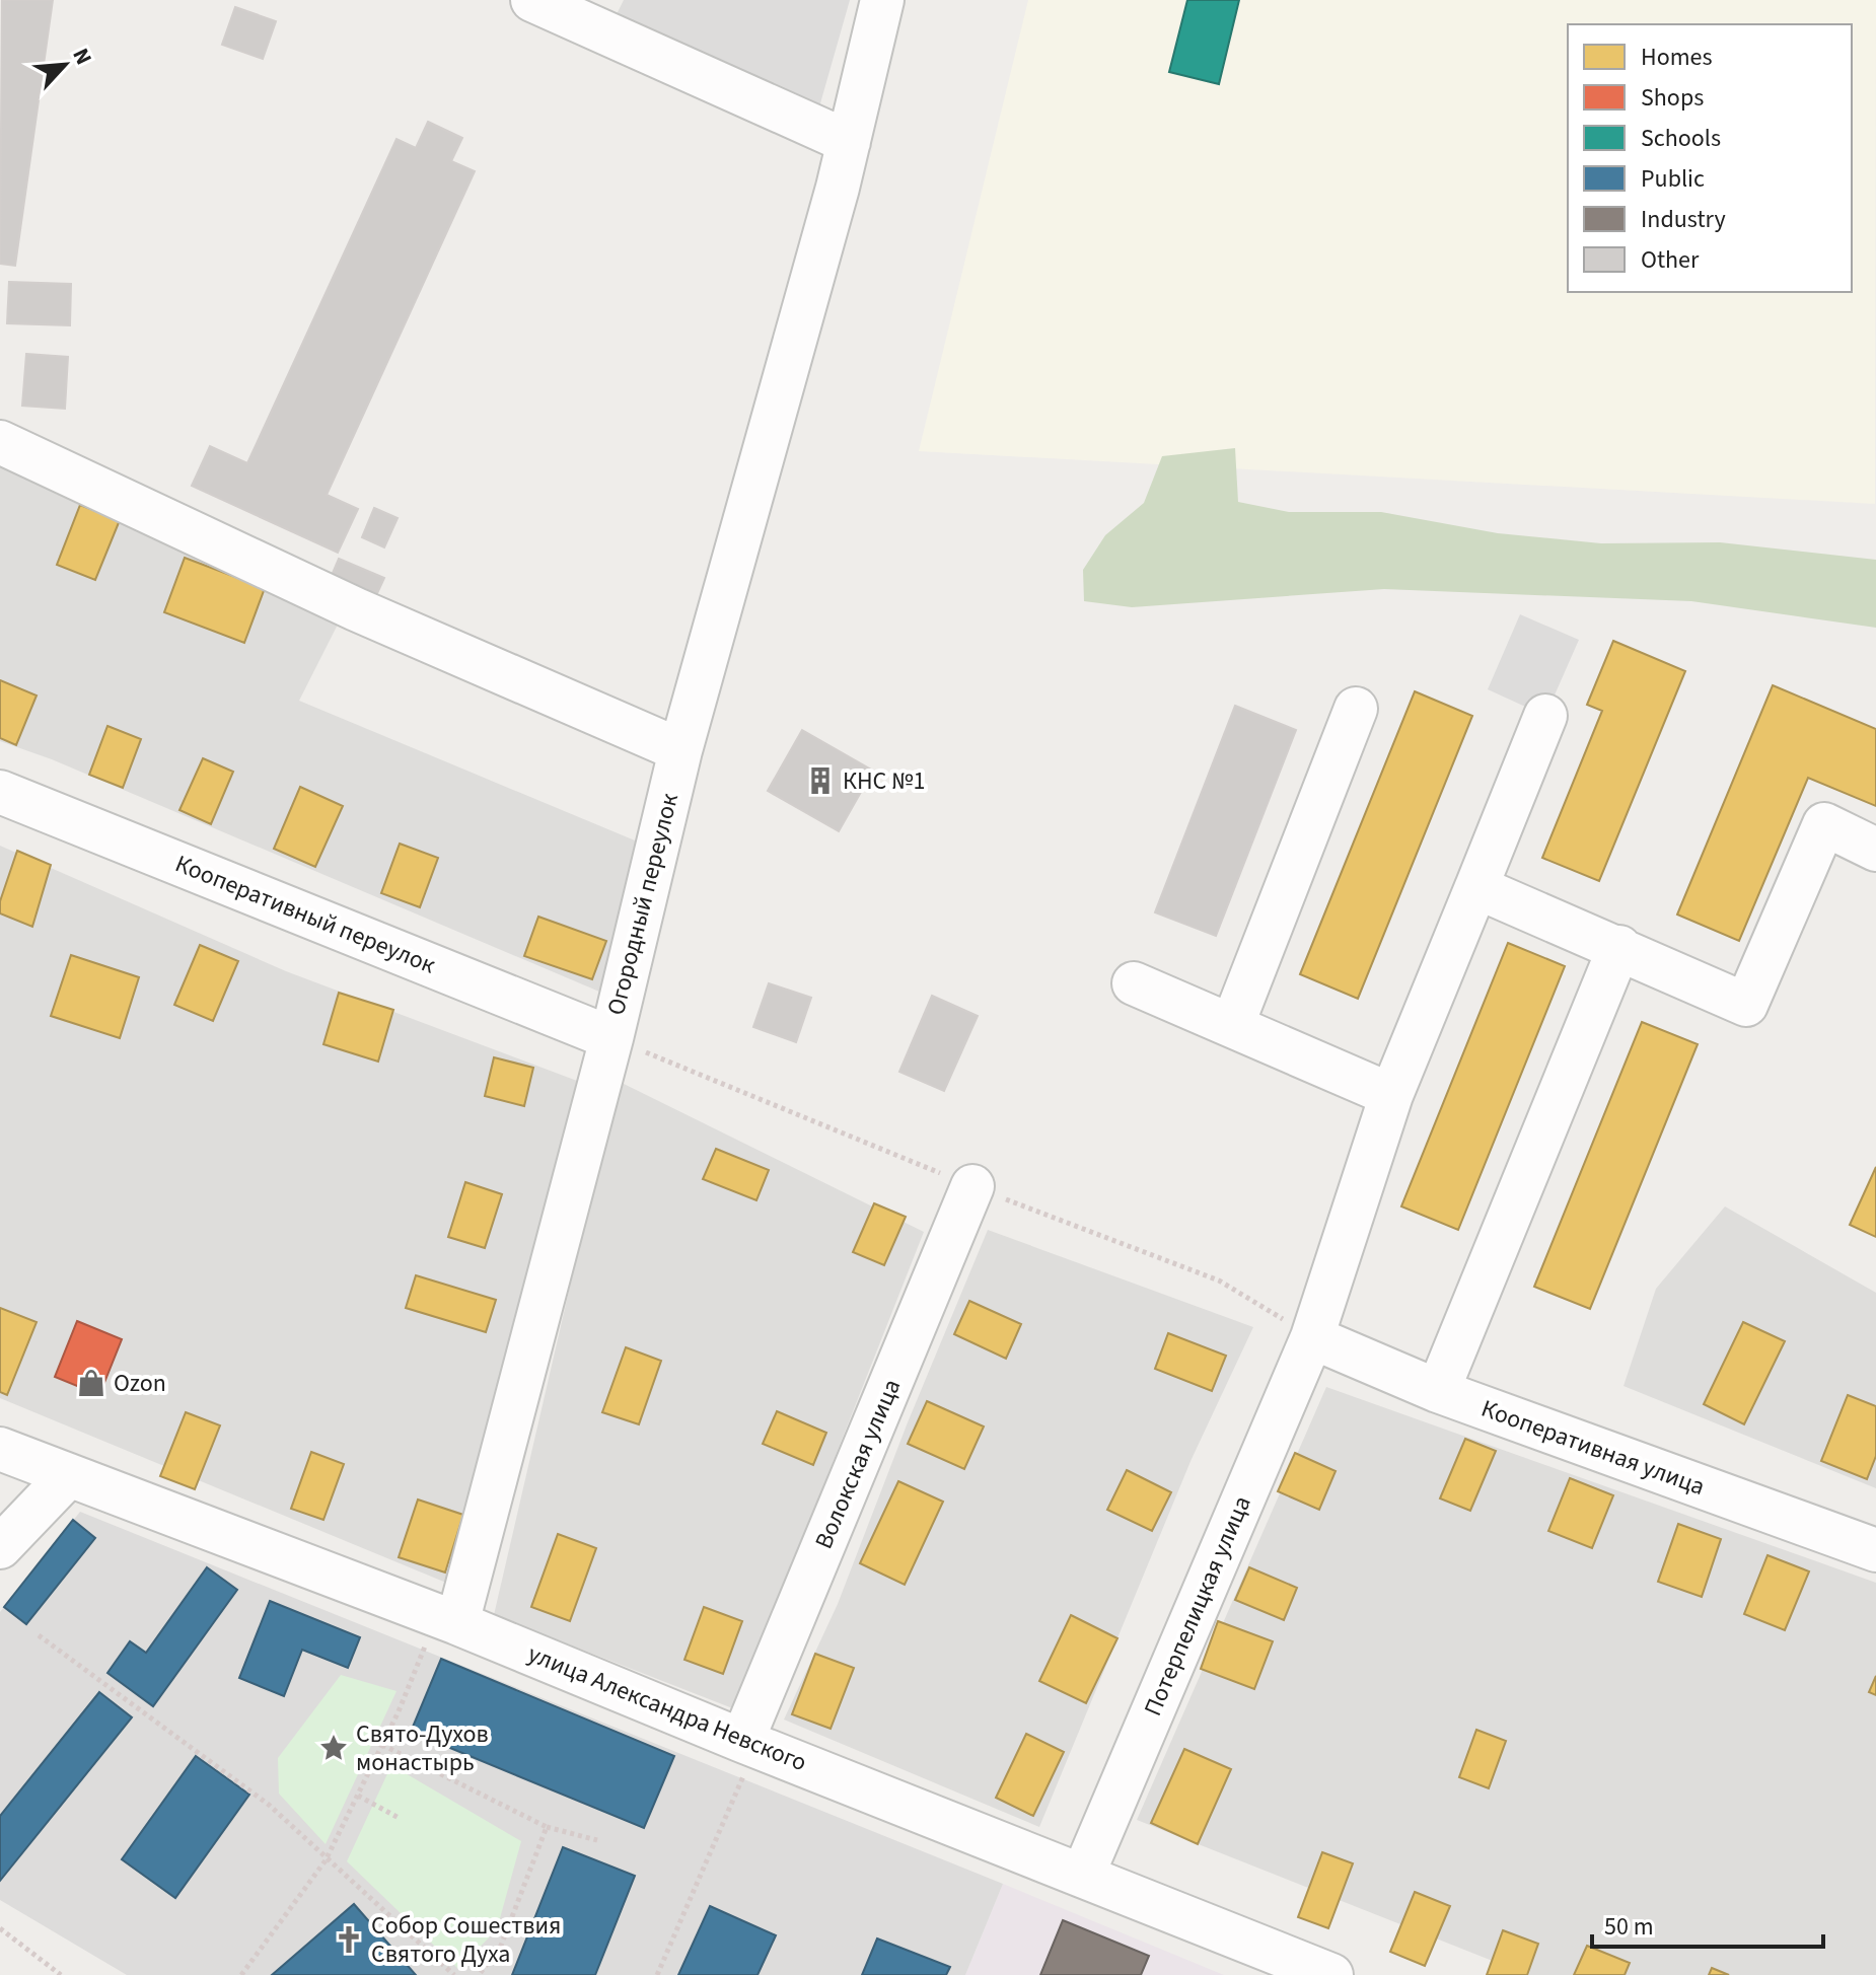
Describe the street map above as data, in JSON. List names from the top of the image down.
{
  "streets": {
    "street": [
      "Огородный переулок",
      "Кооперативный переулок",
      "Кооперативная улица",
      "Волокская улица",
      "Потерпелицкая улица",
      "улица Александра Невского"
    ]
  },
  "crossings": [
    ["Огородный переулок", "Кооперативный переулок"],
    ["Огородный переулок", "улица Александра Невского"],
    ["Кооперативная улица", "Потерпелицкая улица"],
    ["Волокская улица", "улица Александра Невского"],
    ["Потерпелицкая улица", "улица Александра Невского"]
  ],
  "places": {
    "building": ["КНС №1"],
    "shop": ["Ozon"],
    "place": ["Свято-Духов монастырь"],
    "church": ["Собор Сошествия Святого Духа"]
  },
  "legend": [
    "Homes",
    "Shops",
    "Schools",
    "Public",
    "Industry",
    "Other"
  ],
  "scale_bar": "50 m",
  "north": "top right"
}
